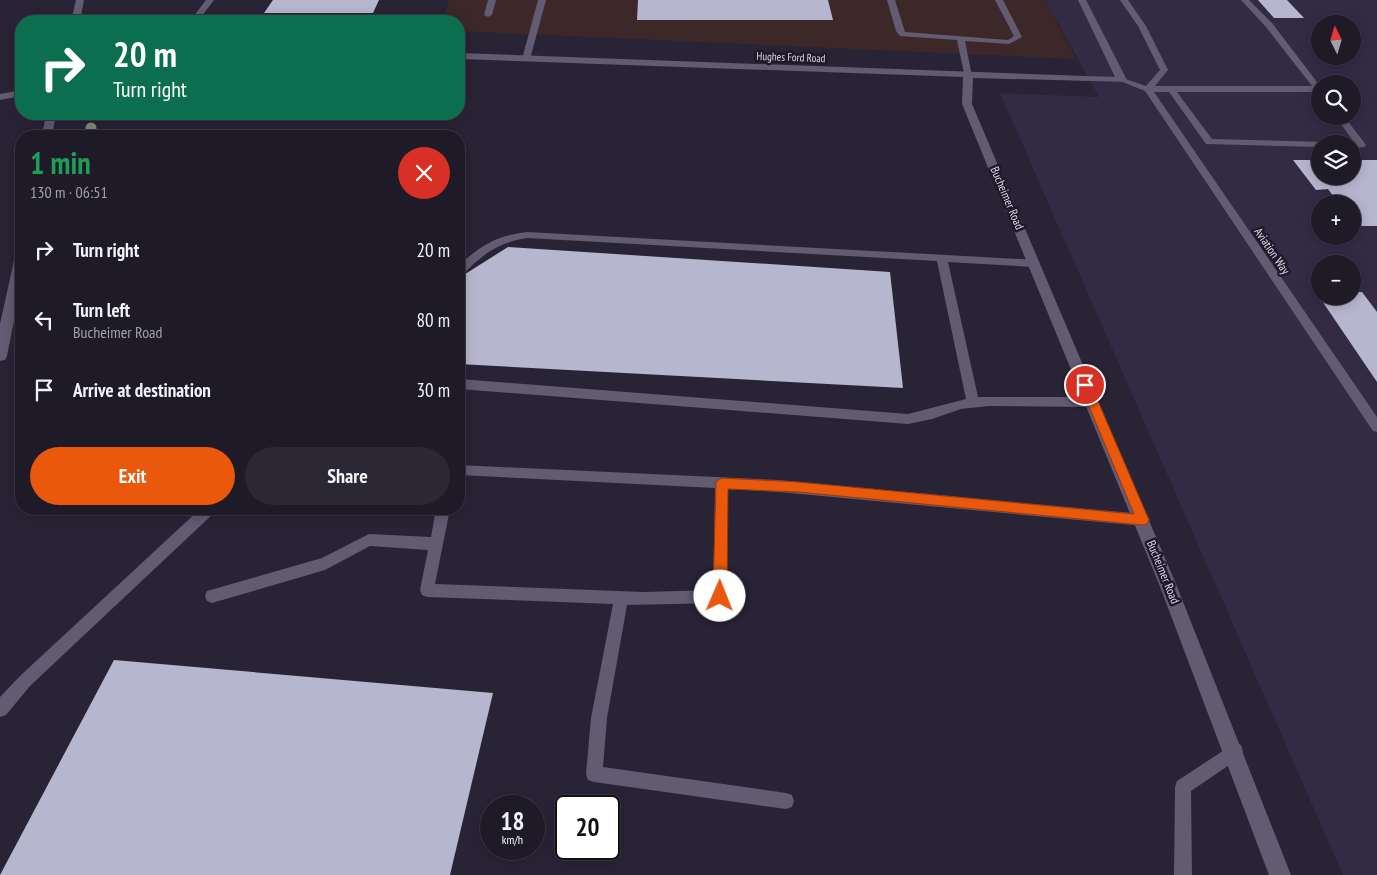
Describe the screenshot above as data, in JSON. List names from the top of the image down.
{
  "streets": {
    "street": ["Hughes Ford Road", "Bucheimer Road"],
    "lane": ["Aviation Way"]
  },
  "crossings": [
    ["Hughes Ford Road", "Bucheimer Road"]
  ],
  "north": "top",
  "page": {
    "map_buttons": ["+", "−"],
    "turn": ["20 m", "Turn right"],
    "heading": ["1 min", "130 m · 06:51"],
    "list": [
      {
        "name": "Turn right",
        "value": "20 m"
      },
      {
        "name": "Turn left",
        "note": "Bucheimer Road",
        "value": "80 m"
      },
      {
        "name": "Arrive at destination",
        "value": "30 m"
      }
    ],
    "buttons": ["Exit", "Share"],
    "speed": "18 km/h",
    "limit": "20"
  }
}
